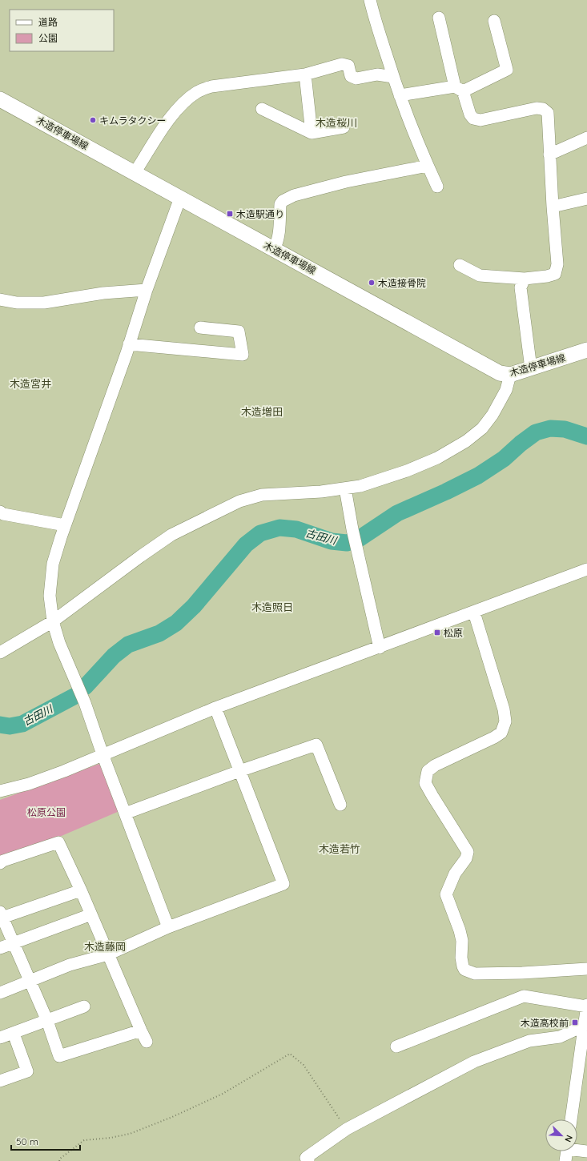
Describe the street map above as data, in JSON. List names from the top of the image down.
{
  "streets": {
    "main road": ["木造停車場線"]
  },
  "districts": [
    "木造桜川",
    "木造宮井",
    "木造増田",
    "木造照日",
    "木造若竹",
    "木造藤岡"
  ],
  "water": ["古田川"],
  "parks": ["松原公園"],
  "places": {
    "other": ["キムラタクシー", "木造接骨院"],
    "transit": ["木造駅通り", "松原", "木造高校前"]
  },
  "legend": ["道路", "公園"],
  "scale_bar": "50 m",
  "north": "bottom right"
}
